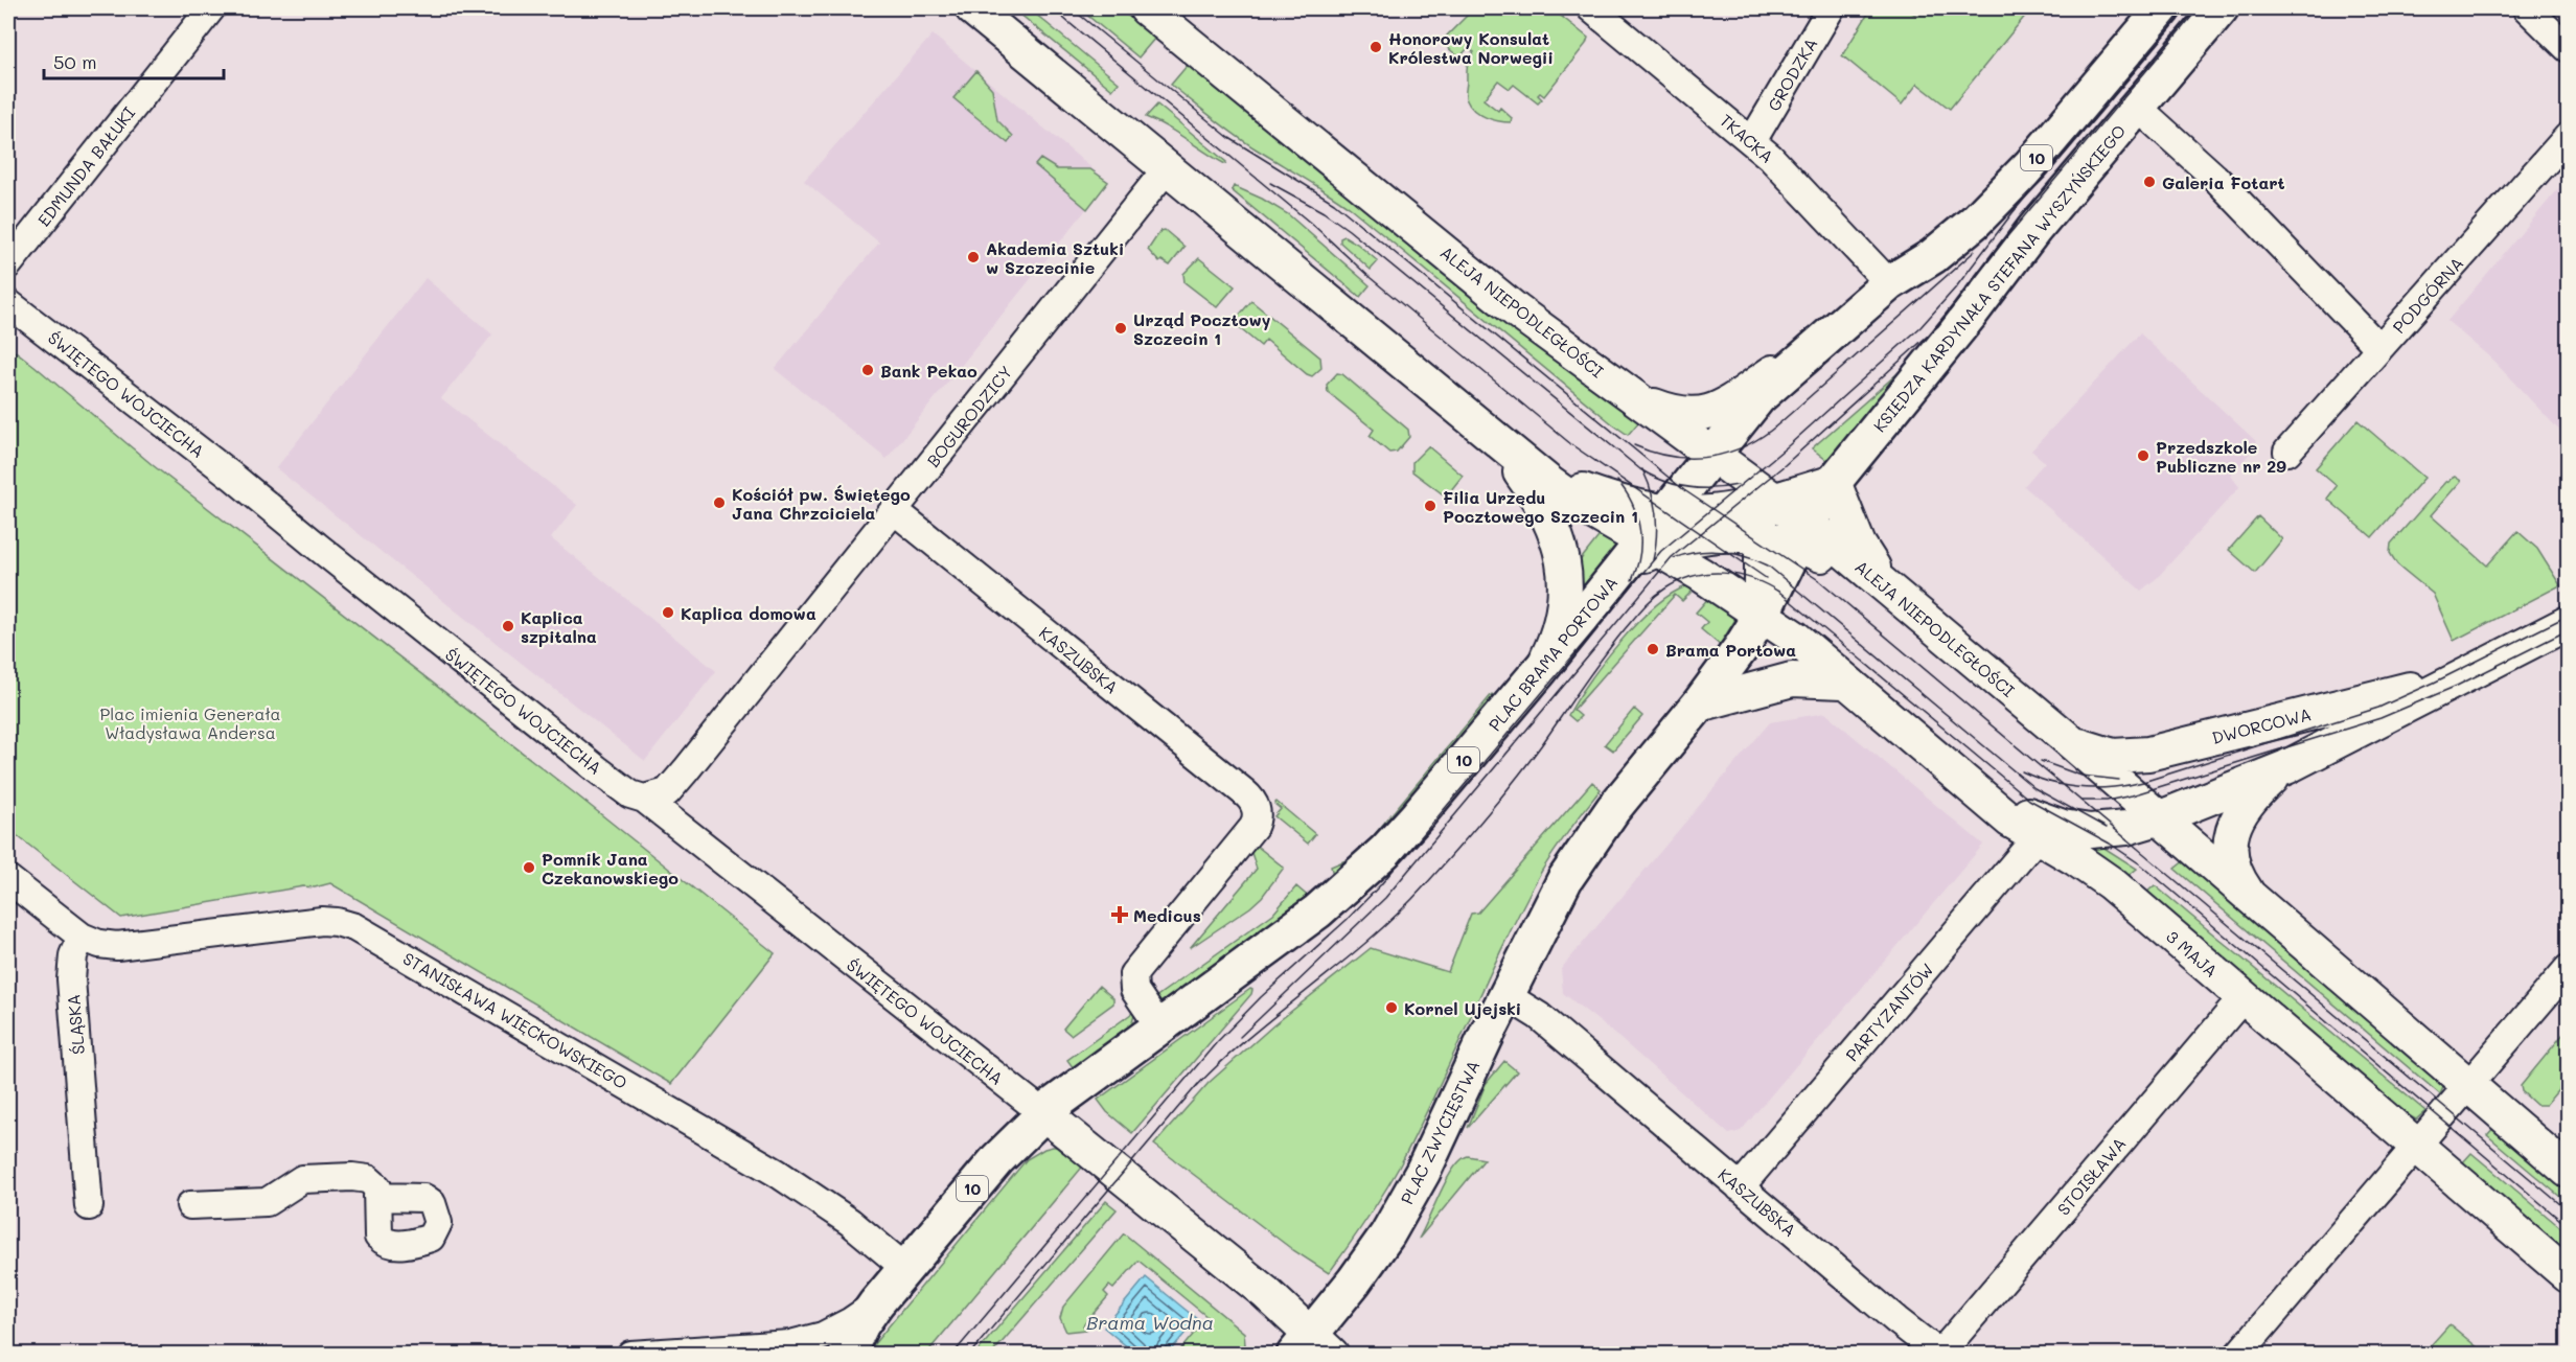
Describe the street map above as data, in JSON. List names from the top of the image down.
{
  "streets": {
    "main road": [
      "10",
      "KSIĘDZA KARDYNAŁA STEFANA WYSZYŃSKIEGO",
      "PLAC BRAMA PORTOWA",
      "PLAC ZWYCIĘSTWA"
    ],
    "street": [
      "GRODZKA",
      "TKACKA",
      "EDMUNDA BAŁUKI",
      "PODGÓRNA",
      "ALEJA NIEPODLEGŁOŚCI",
      "ŚWIĘTEGO WOJCIECHA",
      "BOGURODZICY",
      "KASZUBSKA",
      "DWORCOWA",
      "3 MAJA",
      "PARTYZANTÓW",
      "STANISŁAWA WIĘCKOWSKIEGO",
      "ŚLĄSKA",
      "STOISŁAWA"
    ]
  },
  "crossings": [
    ["GRODZKA", "TKACKA"],
    ["TKACKA", "10"],
    ["10", "KSIĘDZA KARDYNAŁA STEFANA WYSZYŃSKIEGO"],
    ["10", "ALEJA NIEPODLEGŁOŚCI"],
    ["10", "ŚWIĘTEGO WOJCIECHA"],
    ["10", "PLAC BRAMA PORTOWA"],
    ["10", "KASZUBSKA"],
    ["10", "STANISŁAWA WIĘCKOWSKIEGO"],
    ["10", "PLAC ZWYCIĘSTWA"],
    ["ALEJA NIEPODLEGŁOŚCI", "DWORCOWA"],
    ["ŚWIĘTEGO WOJCIECHA", "BOGURODZICY"],
    ["ŚWIĘTEGO WOJCIECHA", "PLAC ZWYCIĘSTWA"],
    ["BOGURODZICY", "KASZUBSKA"],
    ["PLAC BRAMA PORTOWA", "KASZUBSKA"],
    ["KASZUBSKA", "PARTYZANTÓW"],
    ["KASZUBSKA", "PLAC ZWYCIĘSTWA"],
    ["KASZUBSKA", "STOISŁAWA"],
    ["DWORCOWA", "3 MAJA"],
    ["3 MAJA", "PARTYZANTÓW"],
    ["3 MAJA", "STOISŁAWA"],
    ["STANISŁAWA WIĘCKOWSKIEGO", "ŚLĄSKA"]
  ],
  "water": ["Brama Wodna"],
  "parks": ["Plac imienia Generała Władysława Andersa"],
  "places": {
    "other": [
      "Honorowy Konsulat Królestwa Norwegii",
      "Galeria Fotart",
      "Akademia Sztuki w Szczecinie",
      "Urząd Pocztowy Szczecin 1",
      "Bank Pekao",
      "Przedszkole Publiczne nr 29",
      "Kościół pw. Świętego Jana Chrzciciela",
      "Filia Urzędu Pocztowego Szczecin 1",
      "Kaplica domowa",
      "Kaplica szpitalna",
      "Brama Portowa",
      "Pomnik Jana Czekanowskiego",
      "Kornel Ujejski"
    ],
    "health": ["Medicus"]
  },
  "scale_bar": "50 m"
}
